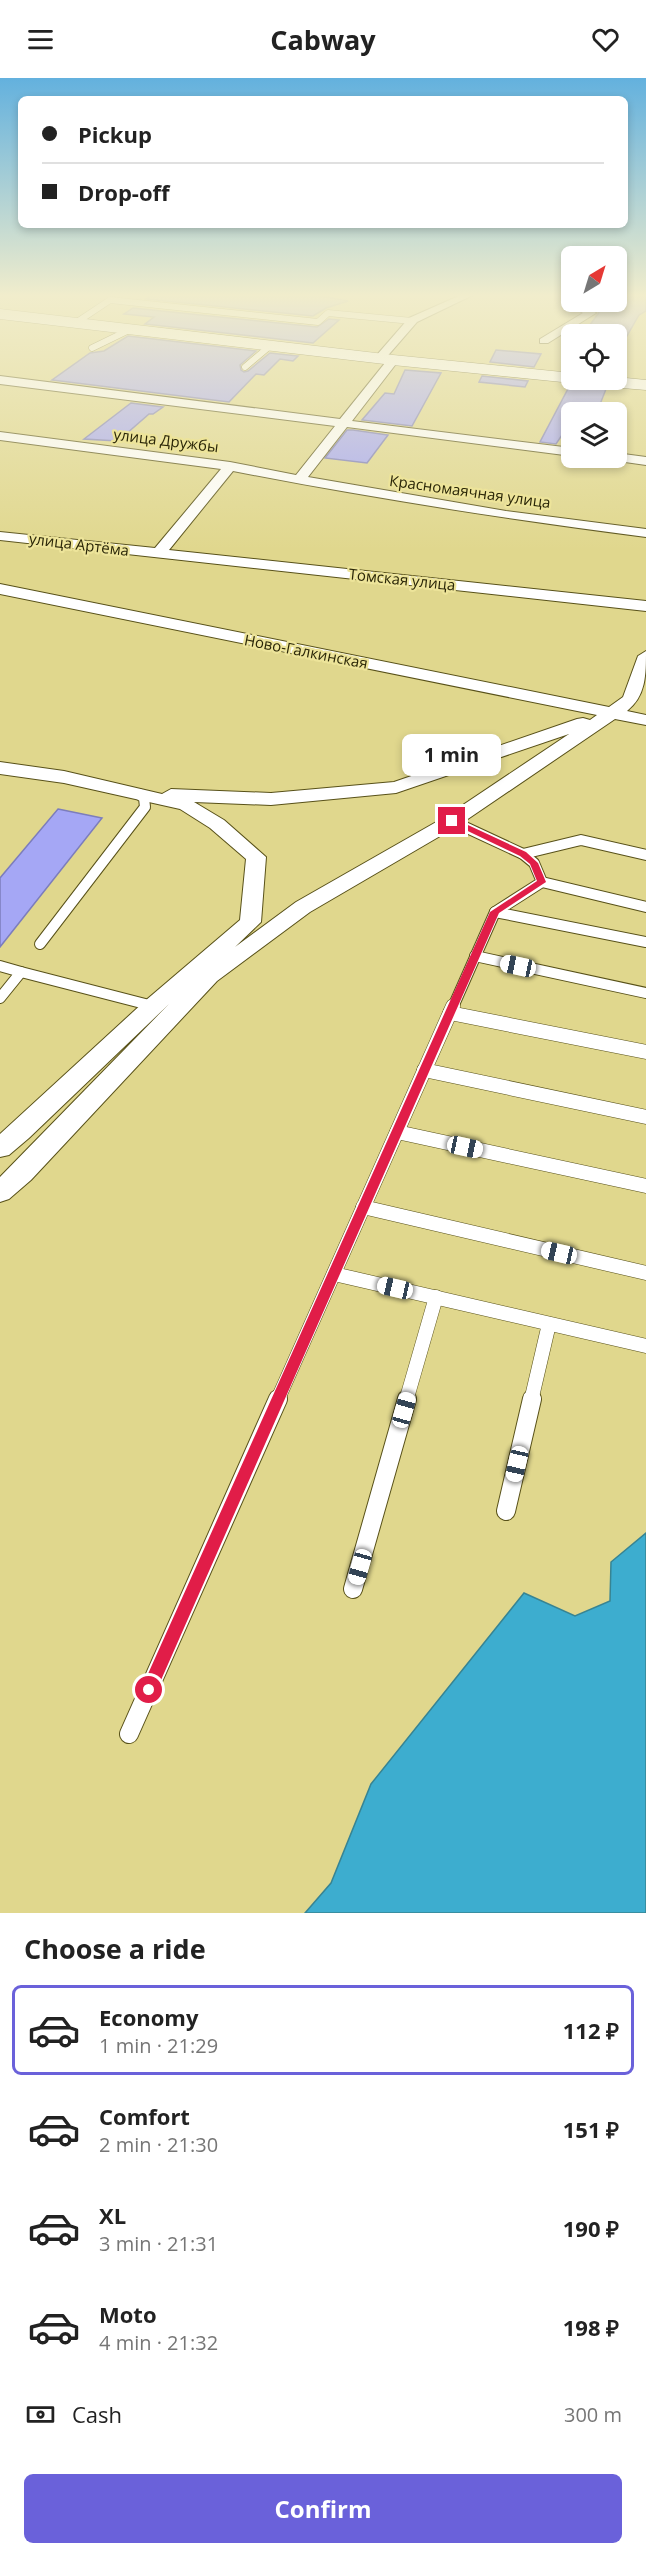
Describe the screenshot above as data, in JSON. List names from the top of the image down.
{
  "streets": {
    "street": [
      "улица Дружбы",
      "Красномаячная улица",
      "улица Артёма",
      "Томская улица",
      "Ново-Галкинская"
    ]
  },
  "crossings": [
    ["улица Дружбы", "Красномаячная улица"],
    ["улица Артёма", "Томская улица"]
  ],
  "north": "top right",
  "page": {
    "header": "Cabway",
    "banner": ["Pickup", "Drop-off"],
    "bubble": "1 min",
    "heading": "Choose a ride",
    "list": [
      {
        "name": "Economy",
        "note": "1 min · 21:29",
        "value": "112 ₽"
      },
      {
        "name": "Comfort",
        "note": "2 min · 21:30",
        "value": "151 ₽"
      },
      {
        "name": "XL",
        "note": "3 min · 21:31",
        "value": "190 ₽"
      },
      {
        "name": "Moto",
        "note": "4 min · 21:32",
        "value": "198 ₽"
      }
    ],
    "pay": ["Cash", "300 m"],
    "buttons": "Confirm"
  }
}
